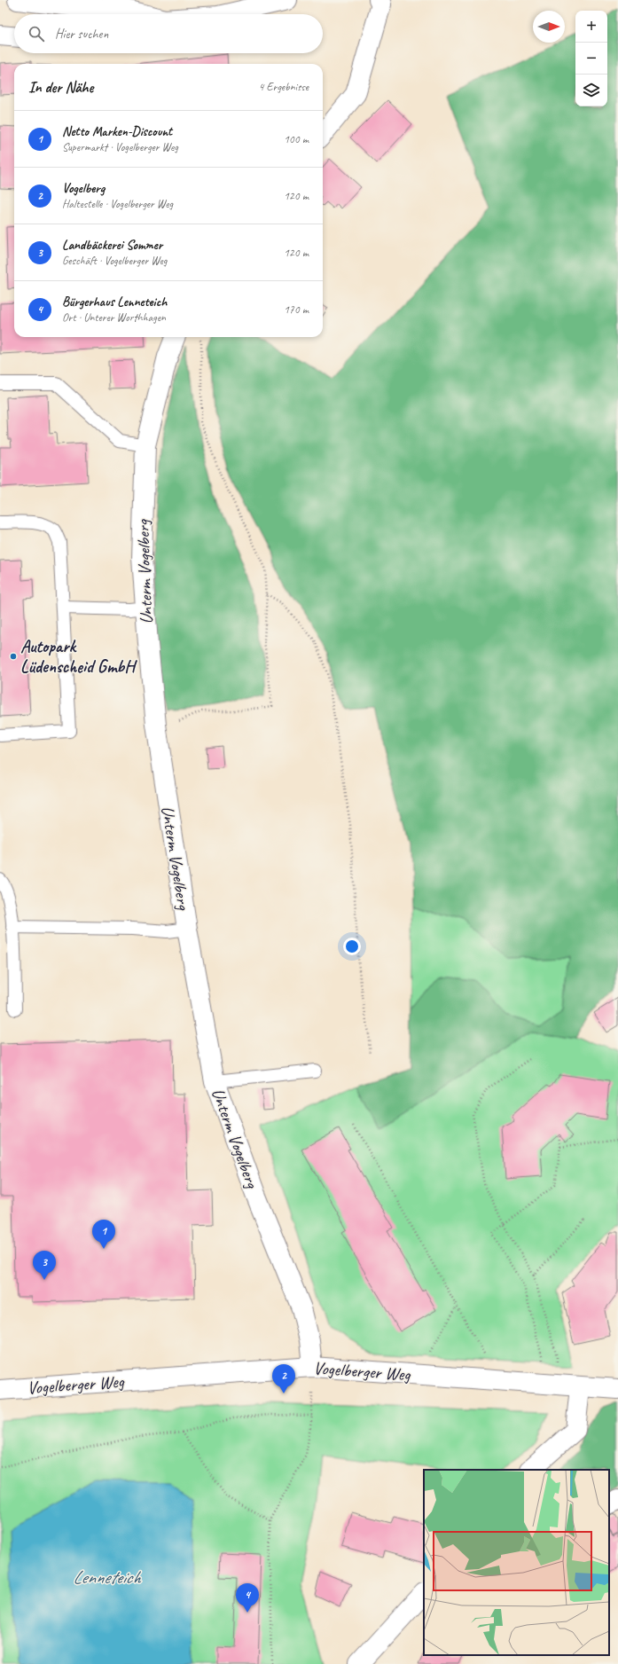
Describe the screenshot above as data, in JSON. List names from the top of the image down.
{
  "streets": {
    "street": ["Unterm Vogelberg", "Vogelberger Weg"]
  },
  "crossings": [
    ["Unterm Vogelberg", "Vogelberger Weg"]
  ],
  "water": ["Lenneteich"],
  "places": ["Autopark Lüdenscheid GmbH"],
  "north": "right",
  "page": {
    "map_buttons": ["+", "−"],
    "search": "Hier suchen",
    "heading": ["In der Nähe", "4 Ergebnisse"],
    "list": [
      {
        "mark": "1",
        "name": "Netto Marken-Discount",
        "note": "Supermarkt · Vogelberger Weg",
        "value": "100 m"
      },
      {
        "mark": "2",
        "name": "Vogelberg",
        "note": "Haltestelle · Vogelberger Weg",
        "value": "120 m"
      },
      {
        "mark": "3",
        "name": "Landbäckerei Sommer",
        "note": "Geschäft · Vogelberger Weg",
        "value": "120 m"
      },
      {
        "mark": "4",
        "name": "Bürgerhaus Lenneteich",
        "note": "Ort · Unterer Worthhagen",
        "value": "170 m"
      }
    ],
    "pins": [
      "1",
      "3",
      "2",
      "4"
    ]
  }
}
